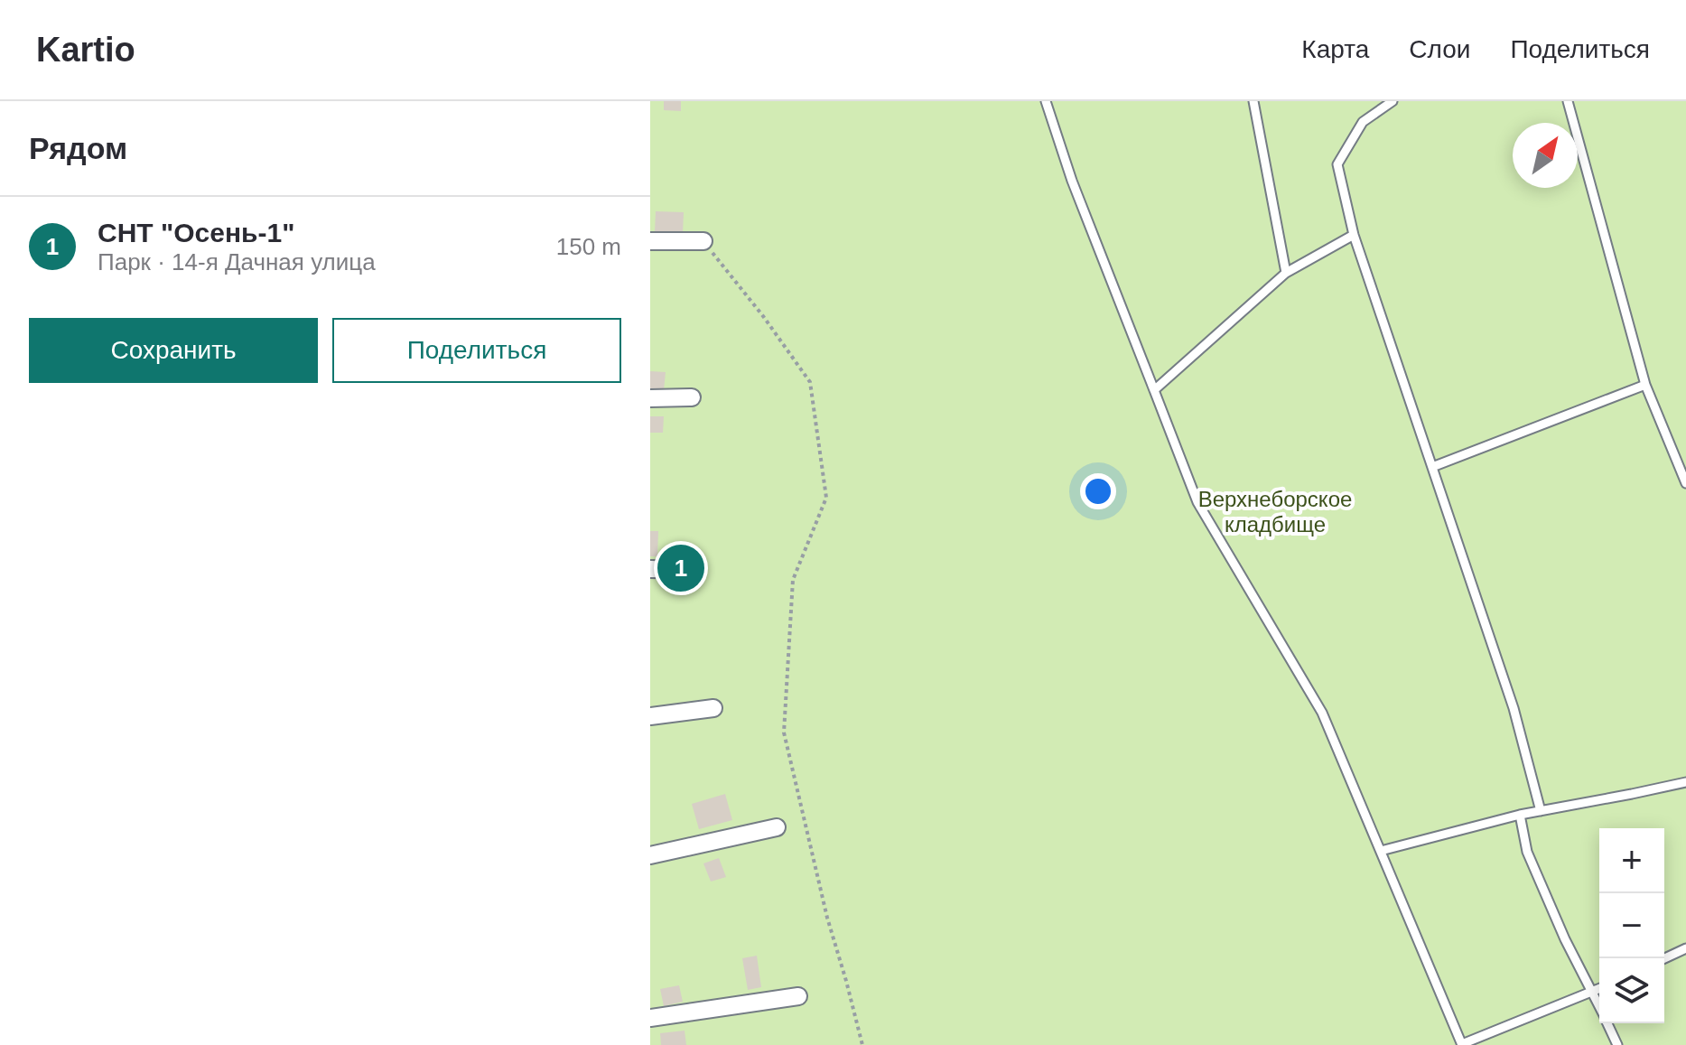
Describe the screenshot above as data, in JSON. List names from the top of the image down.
{
  "parks": ["Верхнеборское кладбище"],
  "north": "top right",
  "page": {
    "header": "Kartio",
    "nav": ["Карта", "Слои", "Поделиться"],
    "heading": "Рядом",
    "list": [
      {
        "mark": "1",
        "name": "СНТ \"Осень-1\"",
        "note": "Парк · 14-я Дачная улица",
        "value": "150 m"
      }
    ],
    "buttons": ["Сохранить", "Поделиться"],
    "pins": "1",
    "map_buttons": ["+", "−"]
  }
}
